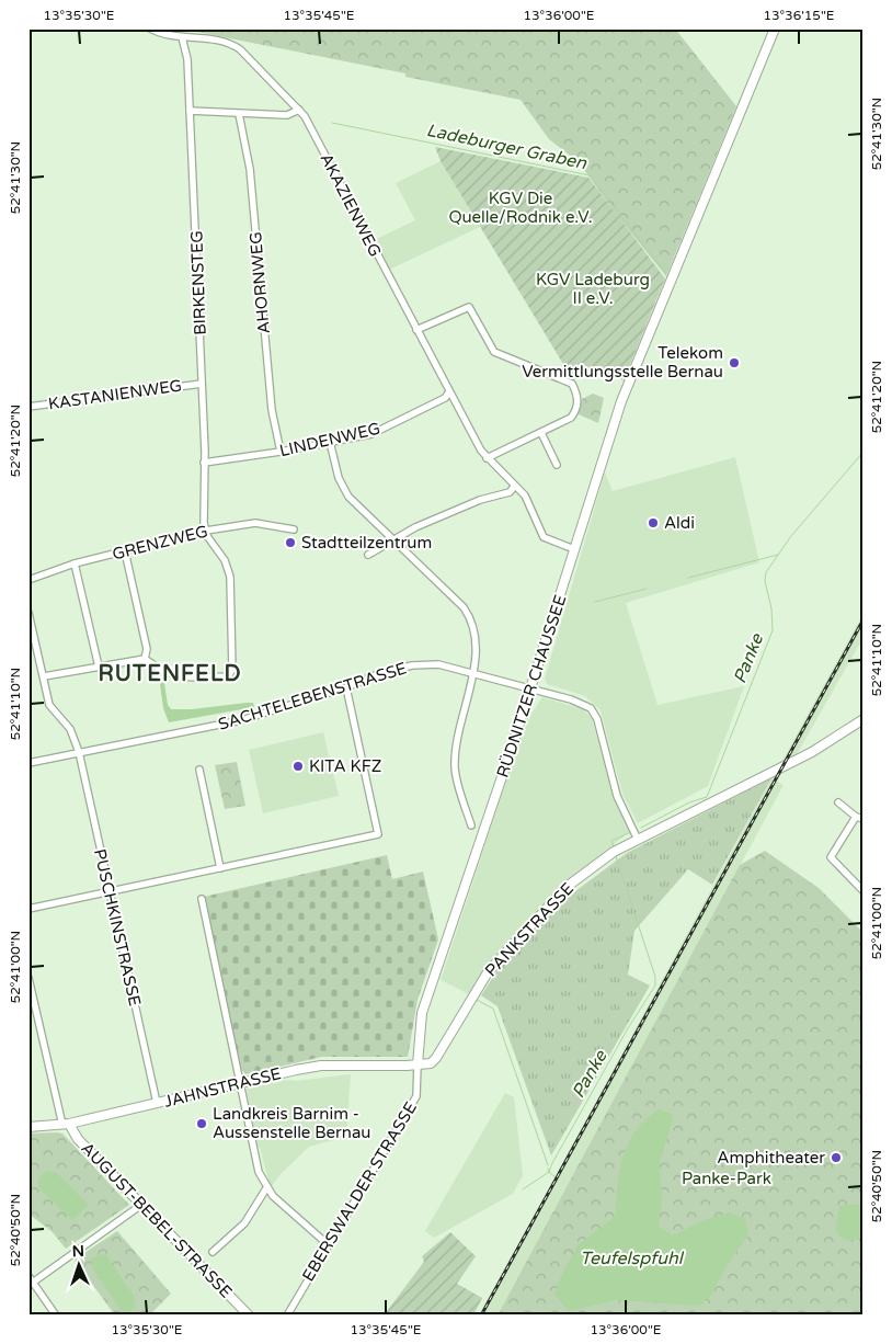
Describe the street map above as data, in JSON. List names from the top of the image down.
{
  "streets": {
    "main road": [
      "RÜDNITZER CHAUSSEE",
      "PANKSTRASSE",
      "JAHNSTRASSE",
      "AUGUST-BEBEL-STRASSE"
    ],
    "street": [
      "AKAZIENWEG",
      "BIRKENSTEG",
      "AHORNWEG",
      "KASTANIENWEG",
      "LINDENWEG",
      "GRENZWEG",
      "SACHTELEBENSTRASSE",
      "PUSCHKINSTRASSE",
      "EBERSWALDER STRASSE"
    ]
  },
  "crossings": [
    ["AKAZIENWEG", "BIRKENSTEG"],
    ["AKAZIENWEG", "LINDENWEG"],
    ["AKAZIENWEG", "RÜDNITZER CHAUSSEE"],
    ["BIRKENSTEG", "KASTANIENWEG"],
    ["BIRKENSTEG", "LINDENWEG"],
    ["BIRKENSTEG", "GRENZWEG"],
    ["AHORNWEG", "LINDENWEG"],
    ["RÜDNITZER CHAUSSEE", "SACHTELEBENSTRASSE"],
    ["RÜDNITZER CHAUSSEE", "PANKSTRASSE"],
    ["RÜDNITZER CHAUSSEE", "JAHNSTRASSE"],
    ["RÜDNITZER CHAUSSEE", "EBERSWALDER STRASSE"],
    ["SACHTELEBENSTRASSE", "PUSCHKINSTRASSE"],
    ["SACHTELEBENSTRASSE", "PANKSTRASSE"],
    ["PUSCHKINSTRASSE", "JAHNSTRASSE"],
    ["PANKSTRASSE", "JAHNSTRASSE"],
    ["PANKSTRASSE", "EBERSWALDER STRASSE"],
    ["JAHNSTRASSE", "EBERSWALDER STRASSE"],
    ["JAHNSTRASSE", "AUGUST-BEBEL-STRASSE"]
  ],
  "districts": ["RUTENFELD"],
  "water": ["Ladeburger Graben", "Panke", "Teufelspfuhl"],
  "parks": ["KGV Die Quelle/Rodnik e.V.", "KGV Ladeburg II e.V.", "Panke-Park"],
  "places": [
    "Telekom Vermittlungsstelle Bernau",
    "Aldi",
    "Stadtteilzentrum",
    "KITA KFZ",
    "Landkreis Barnim - Aussenstelle Bernau",
    "Amphitheater"
  ],
  "north": "top",
  "coordinates": [
    "13°35'30\"E",
    "13°35'45\"E",
    "13°36'00\"E",
    "13°36'15\"E",
    "52°41'30\"N",
    "52°41'20\"N",
    "52°41'10\"N",
    "52°41'00\"N",
    "52°40'50\"N"
  ]
}
